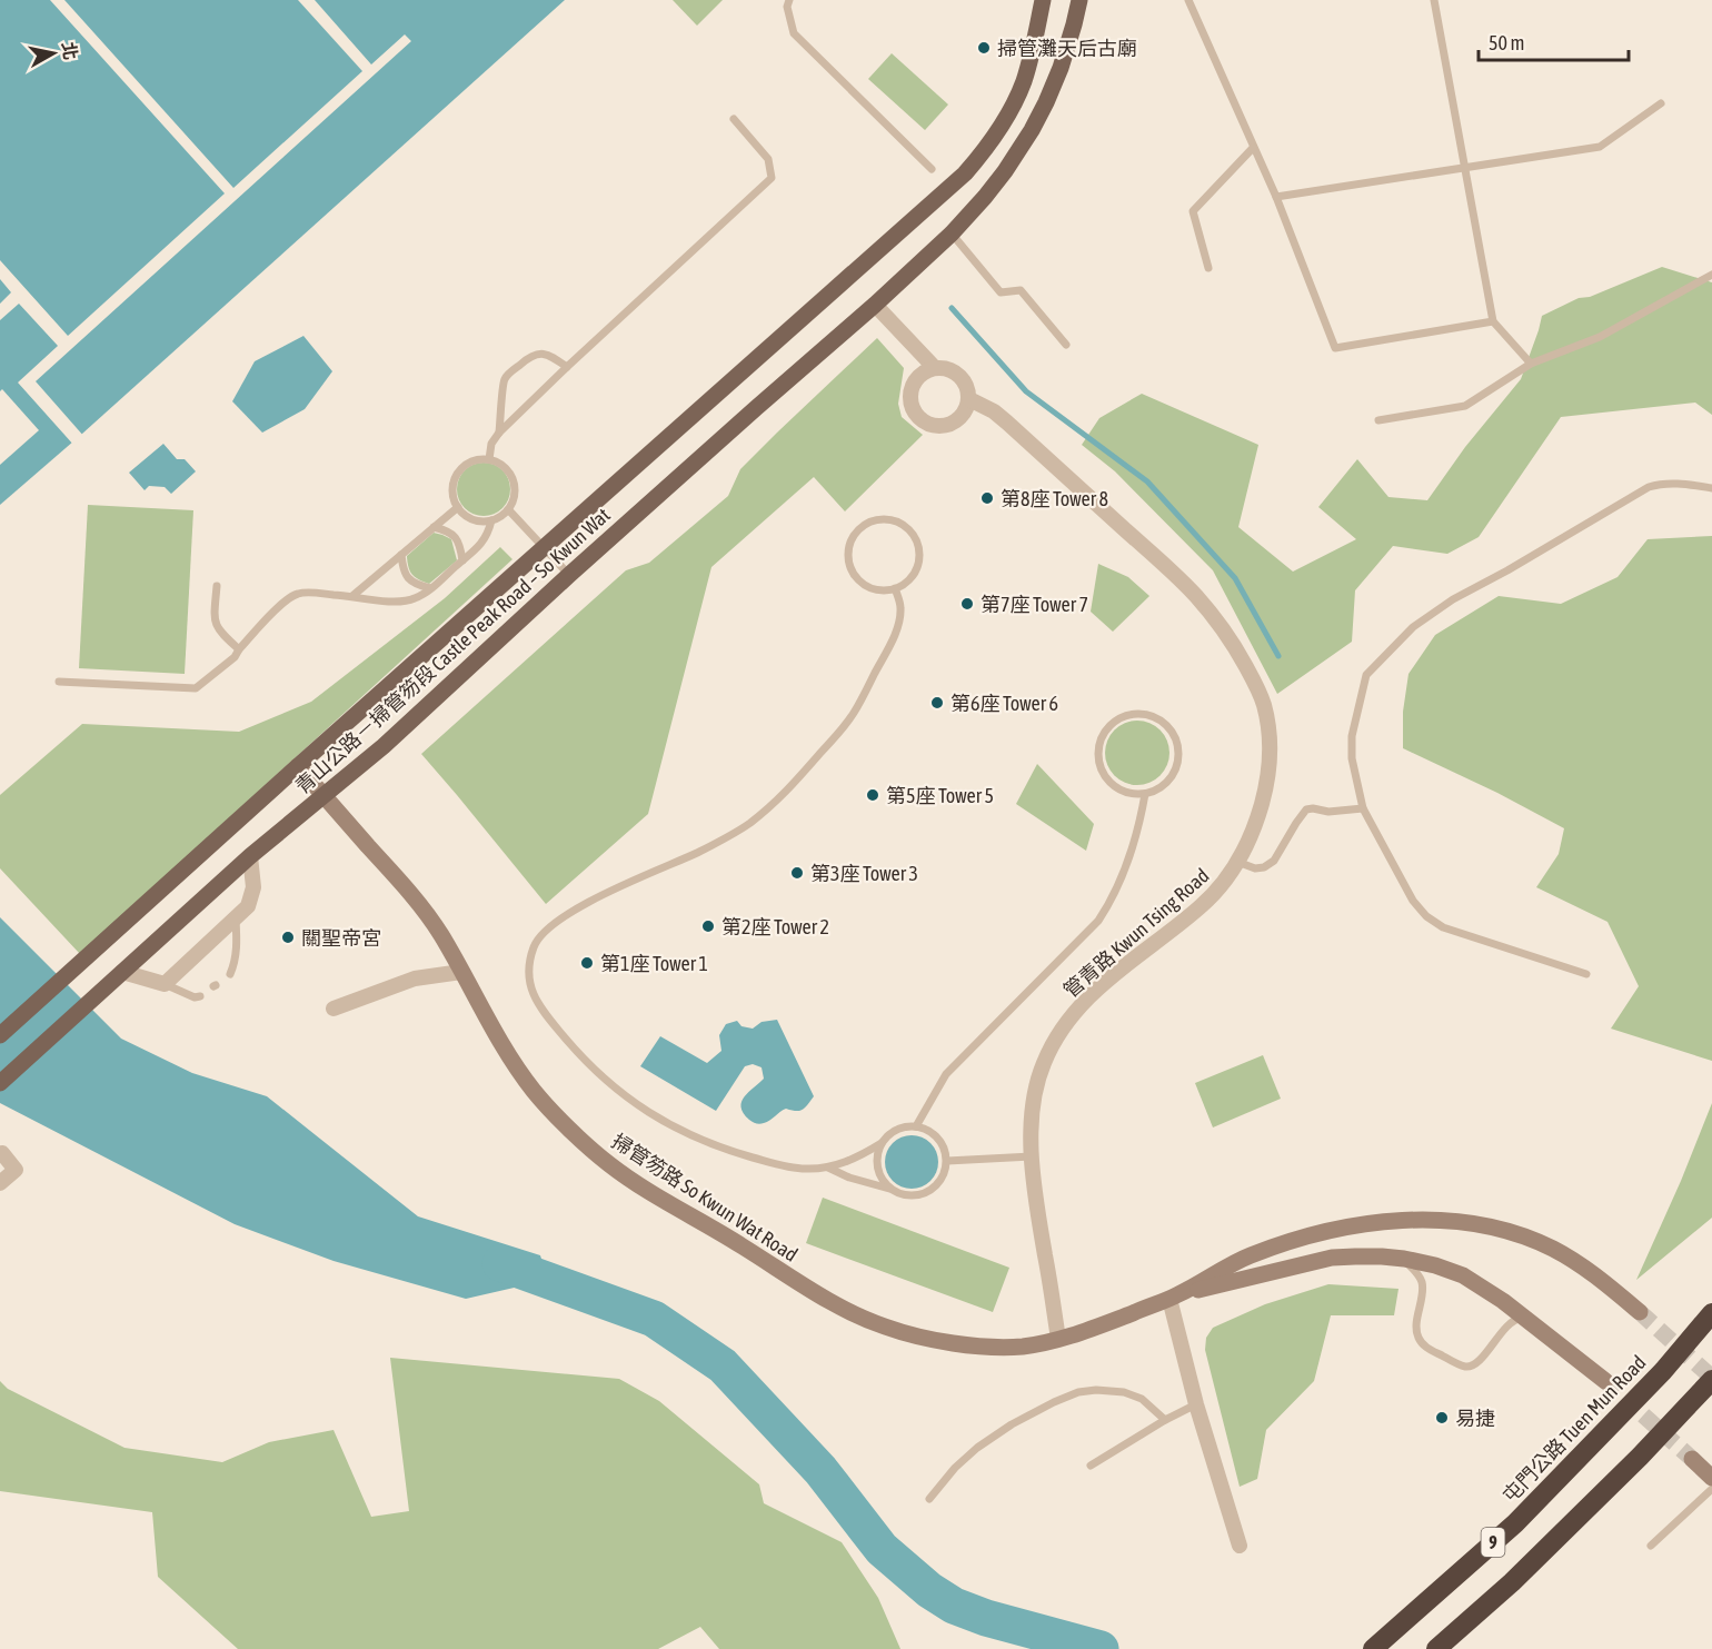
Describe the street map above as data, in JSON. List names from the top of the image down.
{
  "streets": {
    "highway": ["屯門公路 Tuen Mun Road", "9"],
    "main road": ["青山公路－掃管笏段 Castle Peak Road – So Kwun Wat"],
    "street": ["管青路 Kwun Tsing Road", "掃管笏路 So Kwun Wat Road"]
  },
  "crossings": [
    ["青山公路－掃管笏段 Castle Peak Road – So Kwun Wat", "掃管笏路 So Kwun Wat Road"],
    ["管青路 Kwun Tsing Road", "掃管笏路 So Kwun Wat Road"]
  ],
  "places": [
    "掃管灘天后古廟",
    "第8座 Tower 8",
    "第7座 Tower 7",
    "第6座 Tower 6",
    "第5座 Tower 5",
    "第3座 Tower 3",
    "第2座 Tower 2",
    "關聖帝宮",
    "第1座 Tower 1",
    "易捷"
  ],
  "scale_bar": "50 m",
  "north": "right"
}
